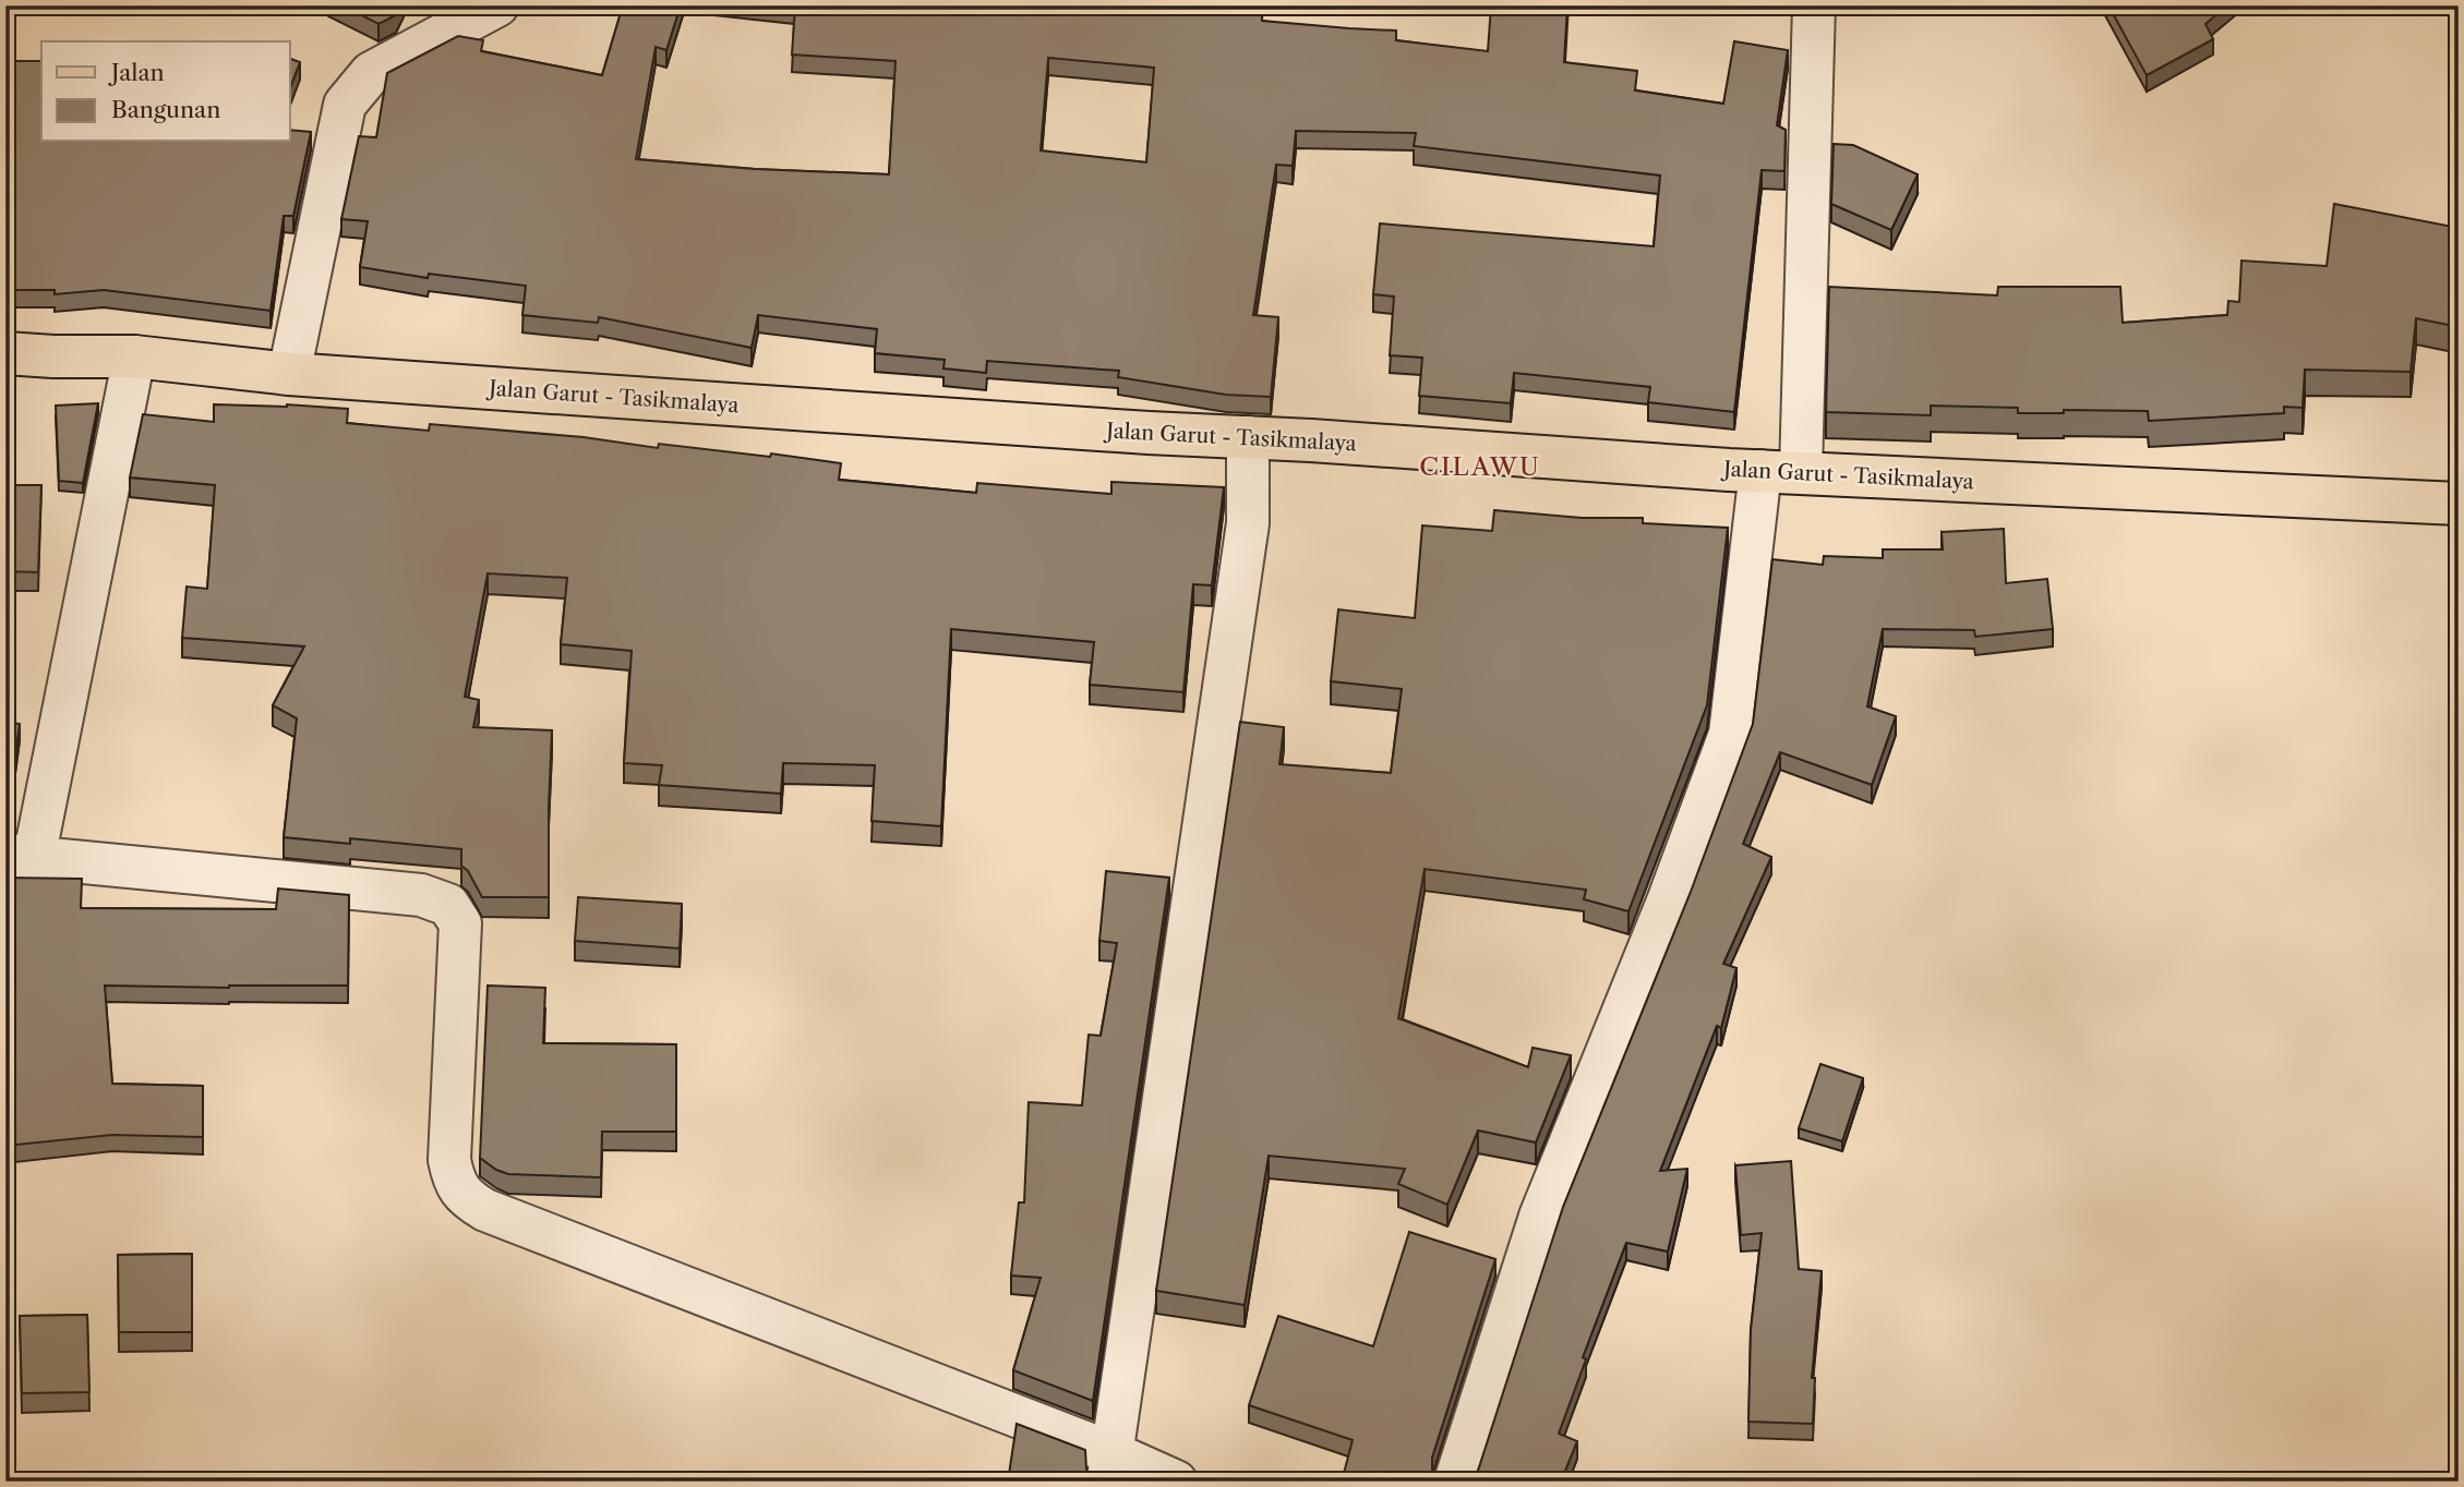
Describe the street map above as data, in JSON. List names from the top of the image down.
{
  "streets": {
    "main road": ["Jalan Garut - Tasikmalaya"]
  },
  "districts": ["CILAWU"],
  "legend": ["Jalan", "Bangunan"]
}
